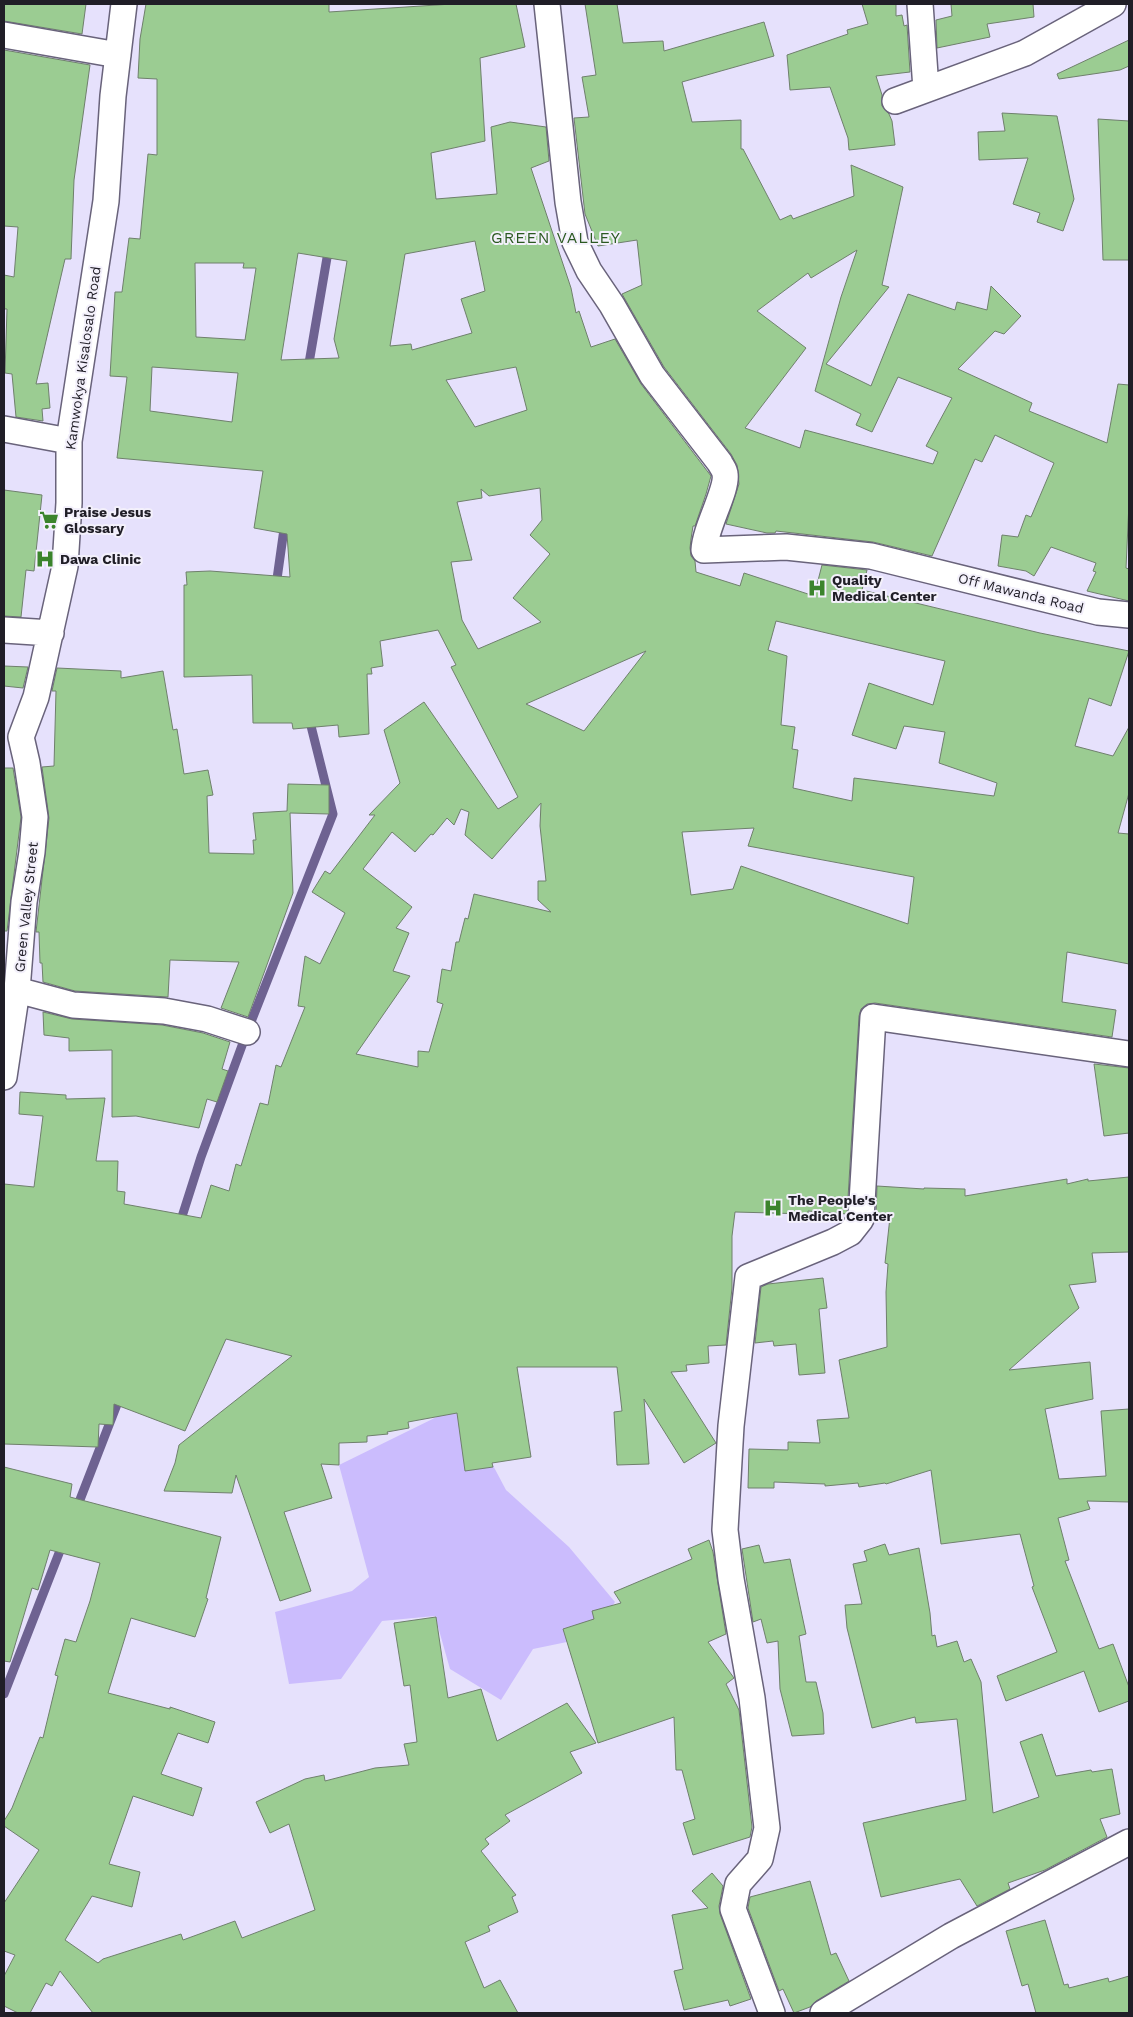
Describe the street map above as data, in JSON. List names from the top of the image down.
{
  "streets": {
    "street": ["Kamwokya Kisalosalo Road", "Off Mawanda Road", "Green Valley Street"]
  },
  "crossings": [
    ["Kamwokya Kisalosalo Road", "Green Valley Street"]
  ],
  "districts": ["GREEN VALLEY"],
  "places": {
    "supermarket": ["Praise Jesus Glossary"],
    "hospital": ["Dawa Clinic", "Quality Medical Center", "The People's Medical Center"]
  }
}
